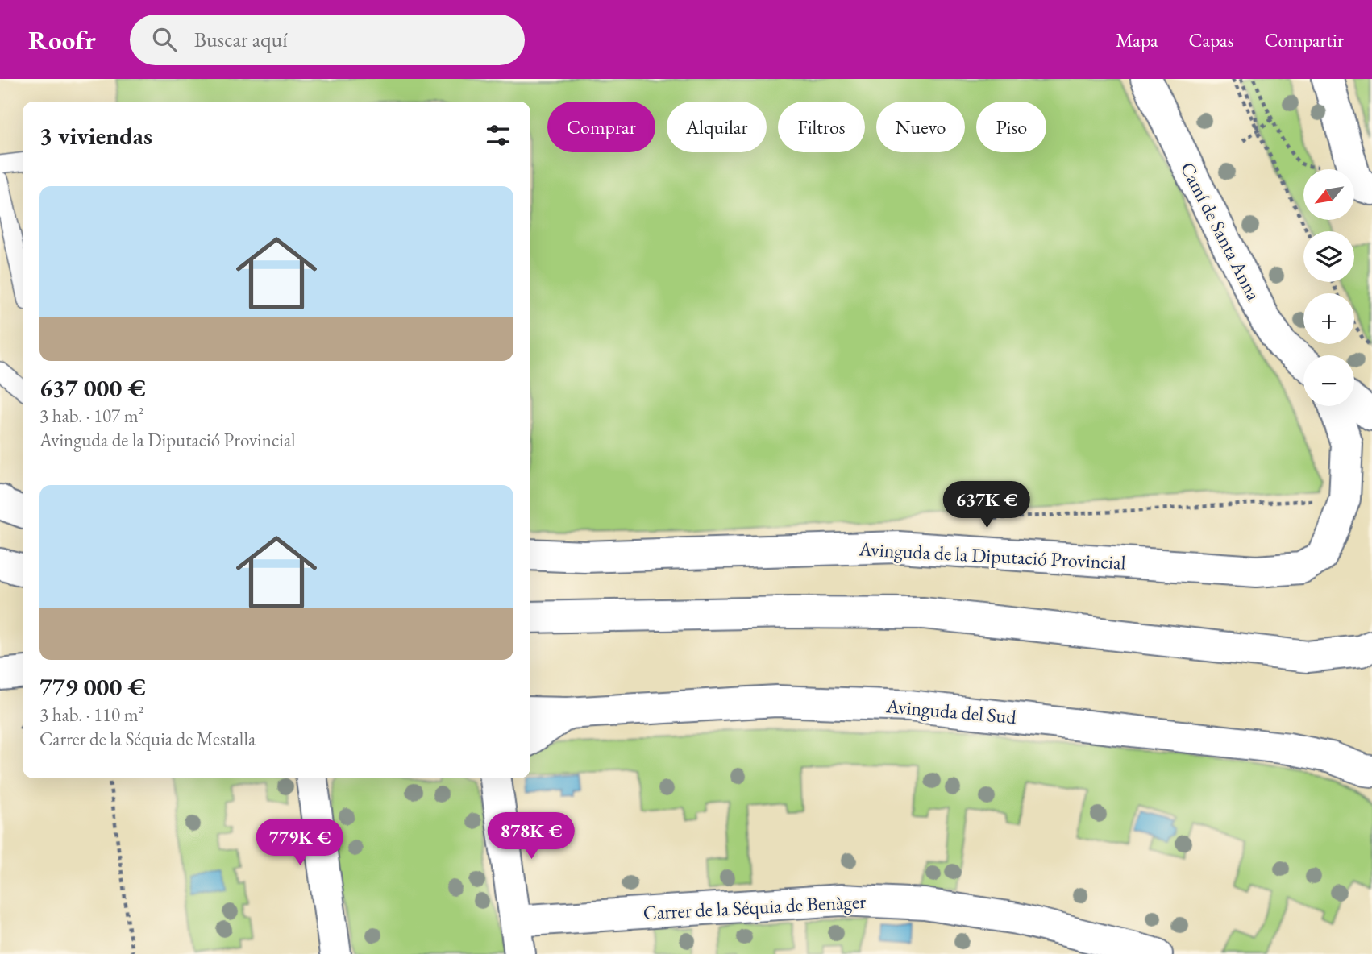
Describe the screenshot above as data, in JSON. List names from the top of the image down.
{
  "streets": {
    "street": [
      "Camí de Santa Anna",
      "Avinguda de la Diputació Provincial",
      "Avinguda del Sud",
      "Carrer de la Séquia de Benàger"
    ]
  },
  "north": "bottom left",
  "page": {
    "header": "Roofr",
    "search": "Buscar aquí",
    "nav": ["Mapa", "Capas", "Compartir"],
    "chip": [
      "Comprar",
      "Alquilar",
      "Filtros",
      "Nuevo",
      "Piso"
    ],
    "heading": "3 viviendas",
    "map_buttons": ["+", "−"],
    "list": [
      {
        "name": "637 000 €",
        "note": "3 hab. · 107 m² · Avinguda de la Diputació Provincial"
      },
      {
        "name": "779 000 €",
        "note": "3 hab. · 110 m² · Carrer de la Séquia de Mestalla"
      }
    ],
    "price": ["637K €", "878K €", "779K €"]
  }
}
